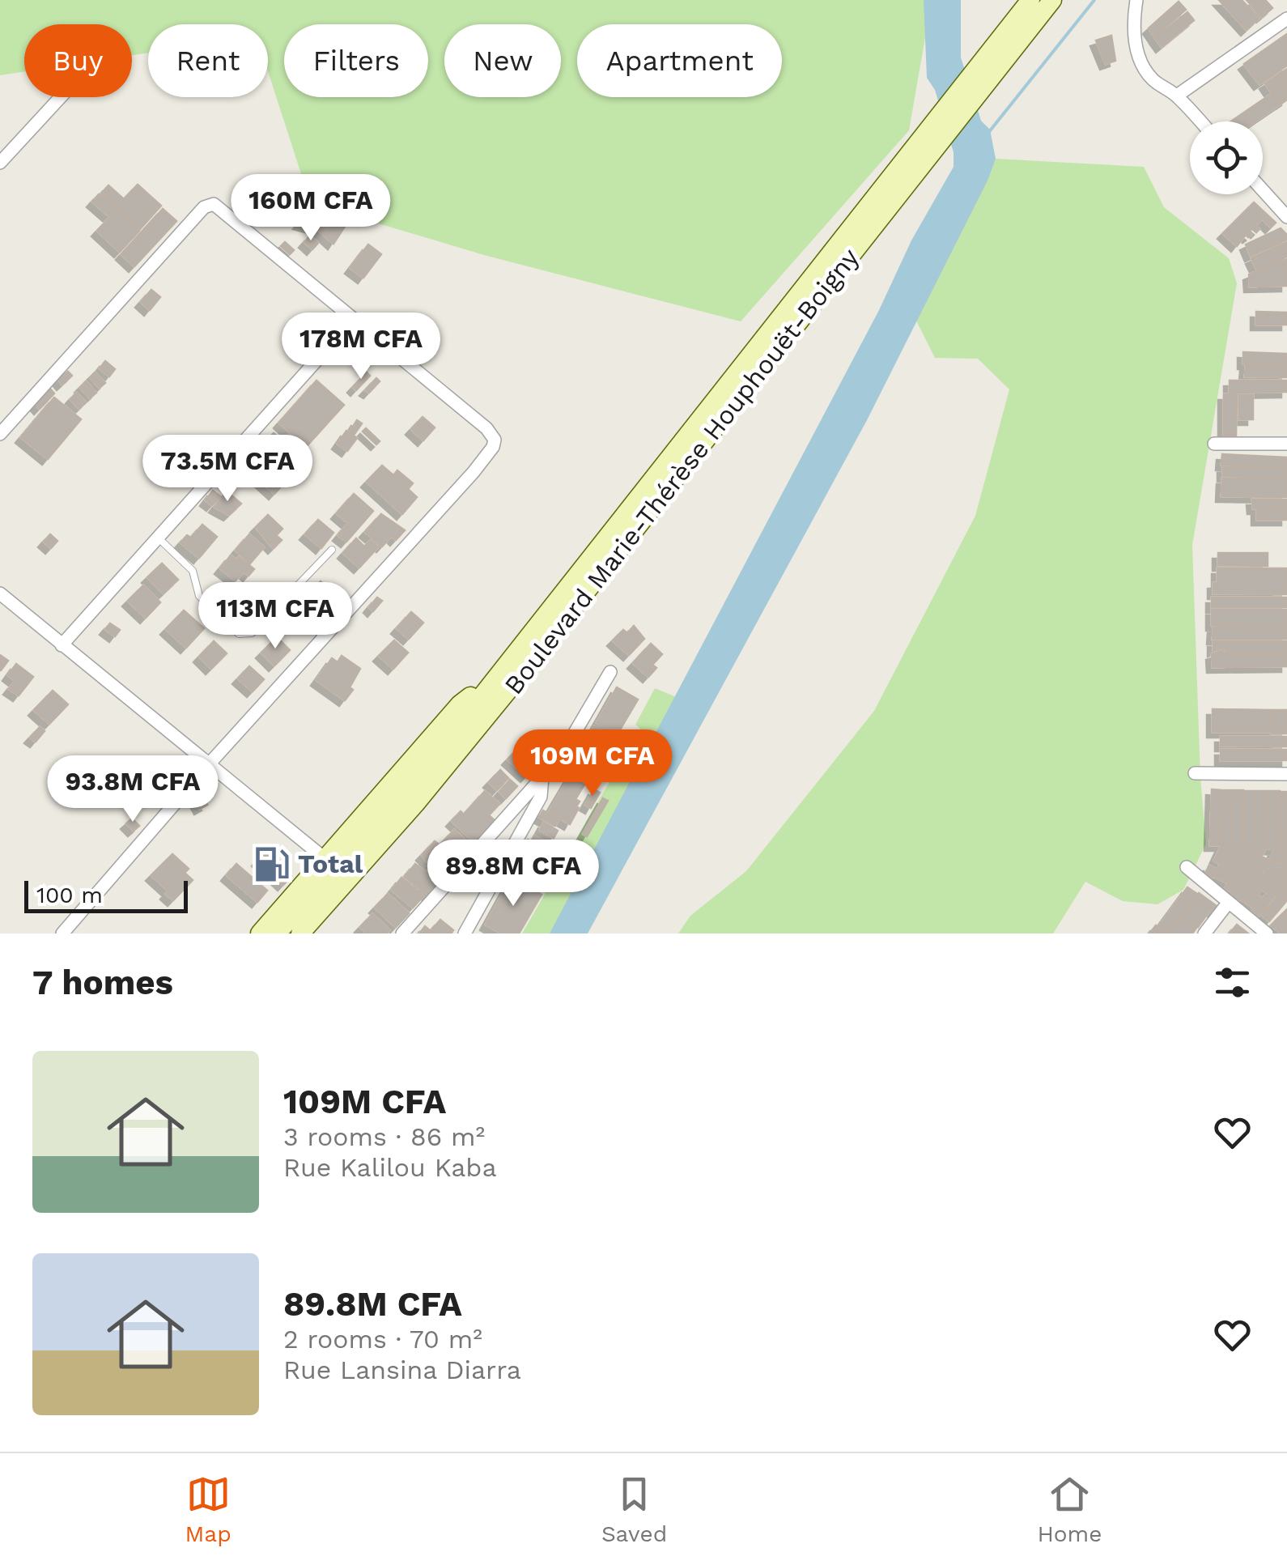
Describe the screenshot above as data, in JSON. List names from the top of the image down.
{
  "streets": {
    "main road": ["Boulevard Marie-Thérèse Houphouët-Boigny"]
  },
  "places": {
    "fuel station": ["Total"]
  },
  "scale_bar": "100 m",
  "page": {
    "chip": [
      "Buy",
      "Rent",
      "Filters",
      "New",
      "Apartment"
    ],
    "price": [
      "160M CFA",
      "178M CFA",
      "73.5M CFA",
      "113M CFA",
      "109M CFA",
      "93.8M CFA",
      "89.8M CFA"
    ],
    "scale": "100 m",
    "heading": "7 homes",
    "list": [
      {
        "name": "109M CFA",
        "note": "3 rooms · 86 m² · Rue Kalilou Kaba"
      },
      {
        "name": "89.8M CFA",
        "note": "2 rooms · 70 m² · Rue Lansina Diarra"
      }
    ],
    "tabs": ["Map", "Saved", "Home"]
  }
}
